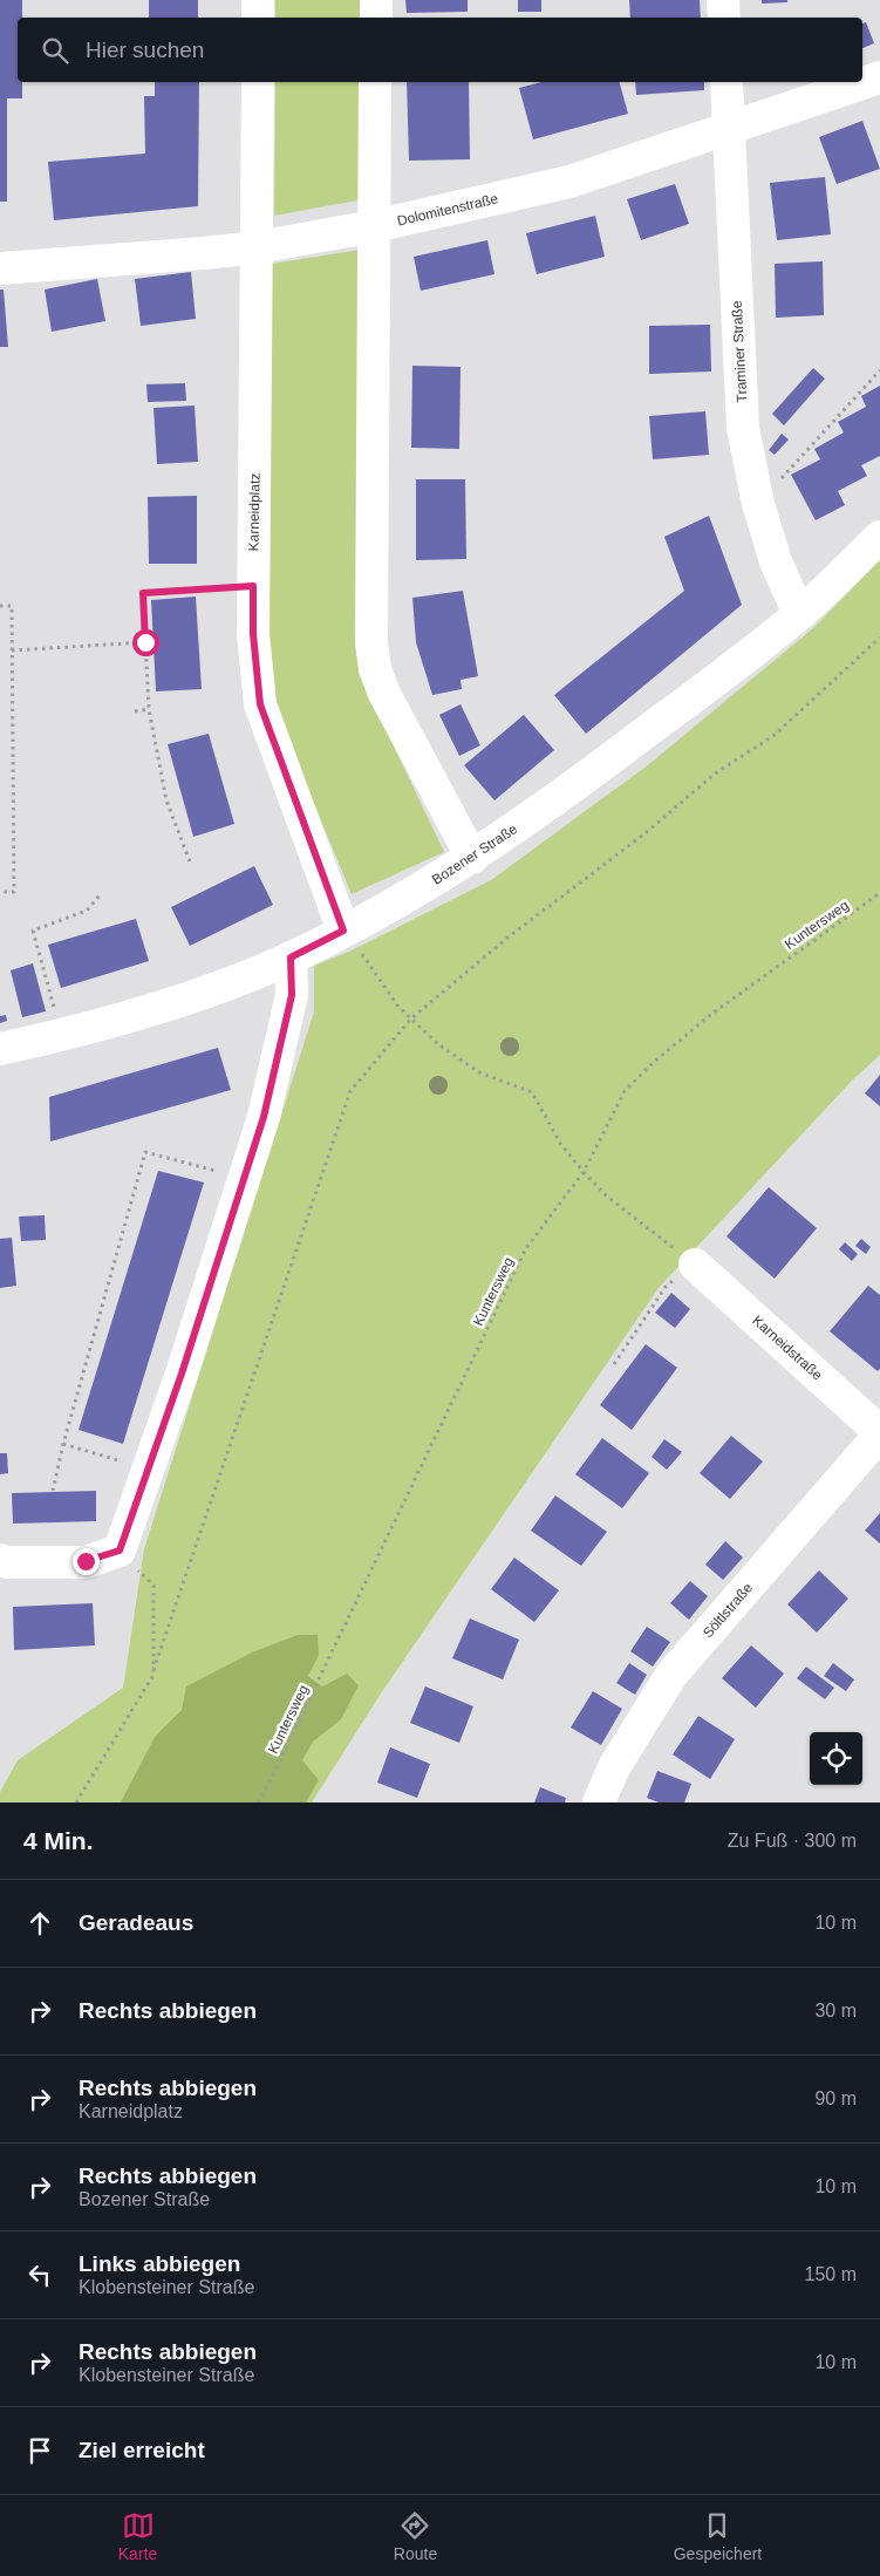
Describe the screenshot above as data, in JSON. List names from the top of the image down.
{
  "streets": {
    "street": [
      "Dolomitenstraße",
      "Traminer Straße",
      "Karneidplatz",
      "Bozener Straße",
      "Karneidstraße",
      "Söltlstraße"
    ],
    "path": ["Kuntersweg"]
  },
  "crossings": [
    ["Dolomitenstraße", "Traminer Straße"],
    ["Dolomitenstraße", "Karneidplatz"],
    ["Traminer Straße", "Bozener Straße"],
    ["Karneidplatz", "Bozener Straße"],
    ["Karneidstraße", "Söltlstraße"]
  ],
  "page": {
    "search": "Hier suchen",
    "heading": ["4 Min.", "Zu Fuß · 300 m"],
    "list": [
      ["Geradeaus", "10 m"],
      ["Rechts abbiegen", "30 m"],
      ["Rechts abbiegen", "Karneidplatz", "90 m"],
      ["Rechts abbiegen", "Bozener Straße", "10 m"],
      ["Links abbiegen", "Klobensteiner Straße", "150 m"],
      ["Rechts abbiegen", "Klobensteiner Straße", "10 m"],
      "Ziel erreicht"
    ],
    "nav": ["Karte", "Route", "Gespeichert"]
  }
}
